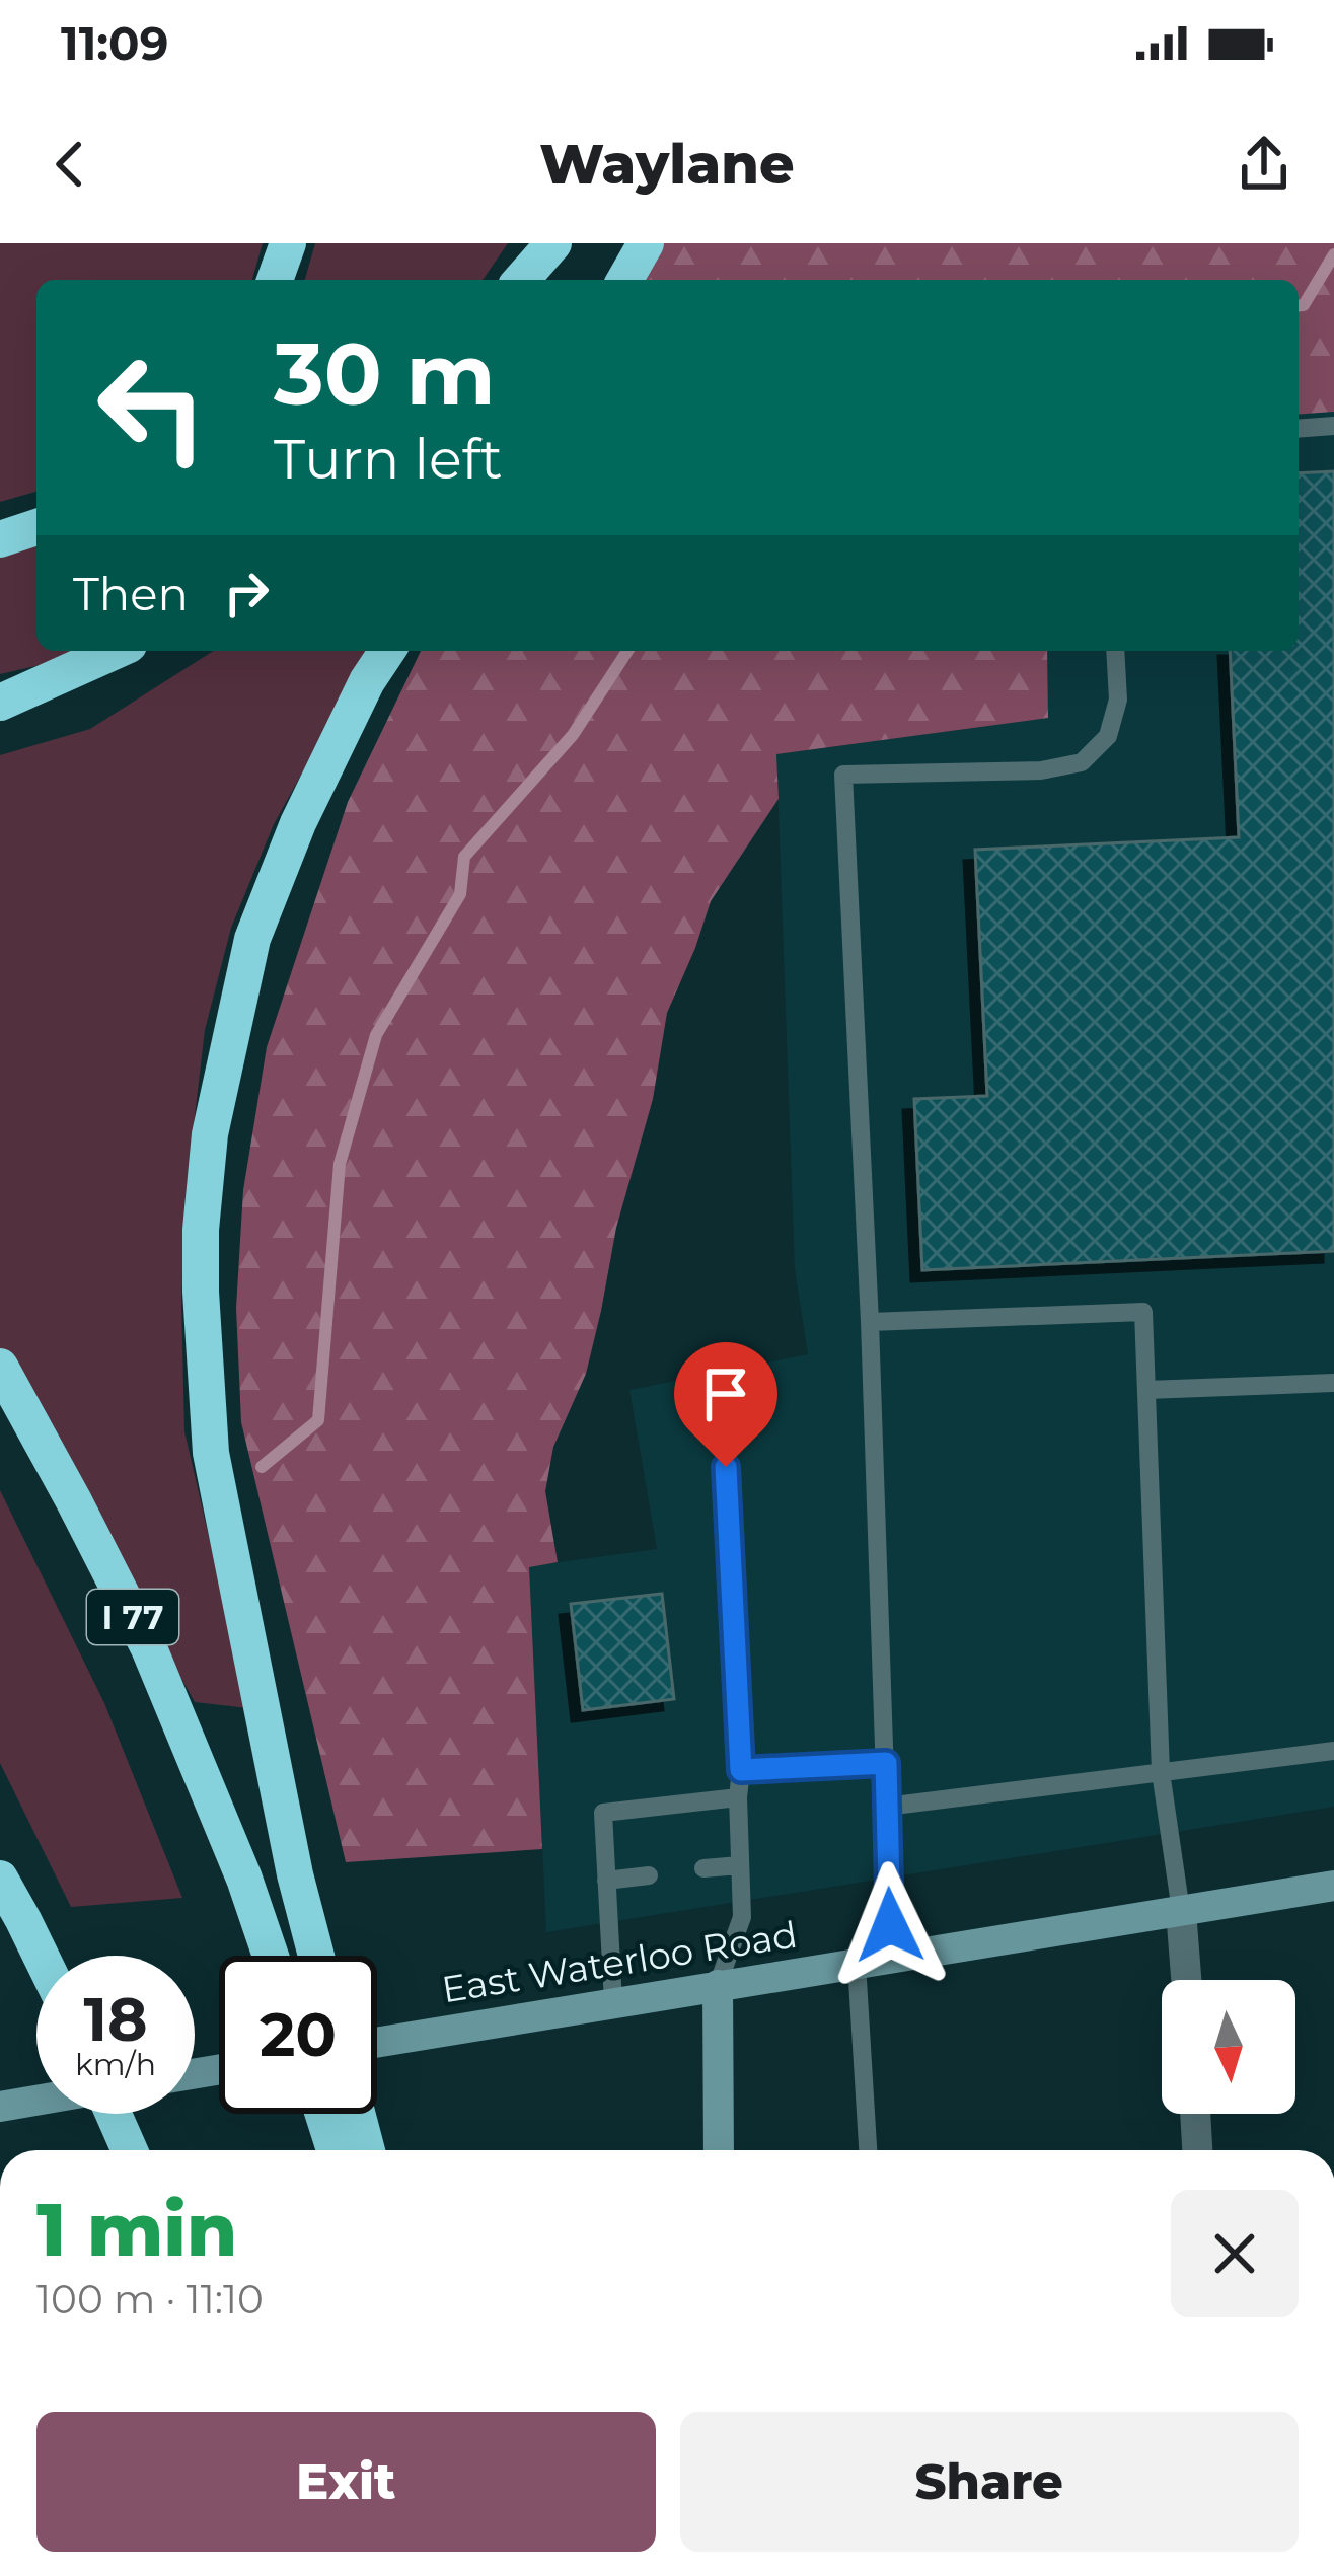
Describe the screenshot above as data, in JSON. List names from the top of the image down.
{
  "streets": {
    "highway": ["I 77"],
    "main road": ["East Waterloo Road"]
  },
  "north": "bottom",
  "page": {
    "status": "11:09",
    "header": "Waylane",
    "turn": ["30 m", "Turn left"],
    "then": "Then",
    "speed": "18 km/h",
    "limit": "20",
    "heading": ["1 min", "100 m · 11:10"],
    "buttons": ["Exit", "Share"]
  }
}
